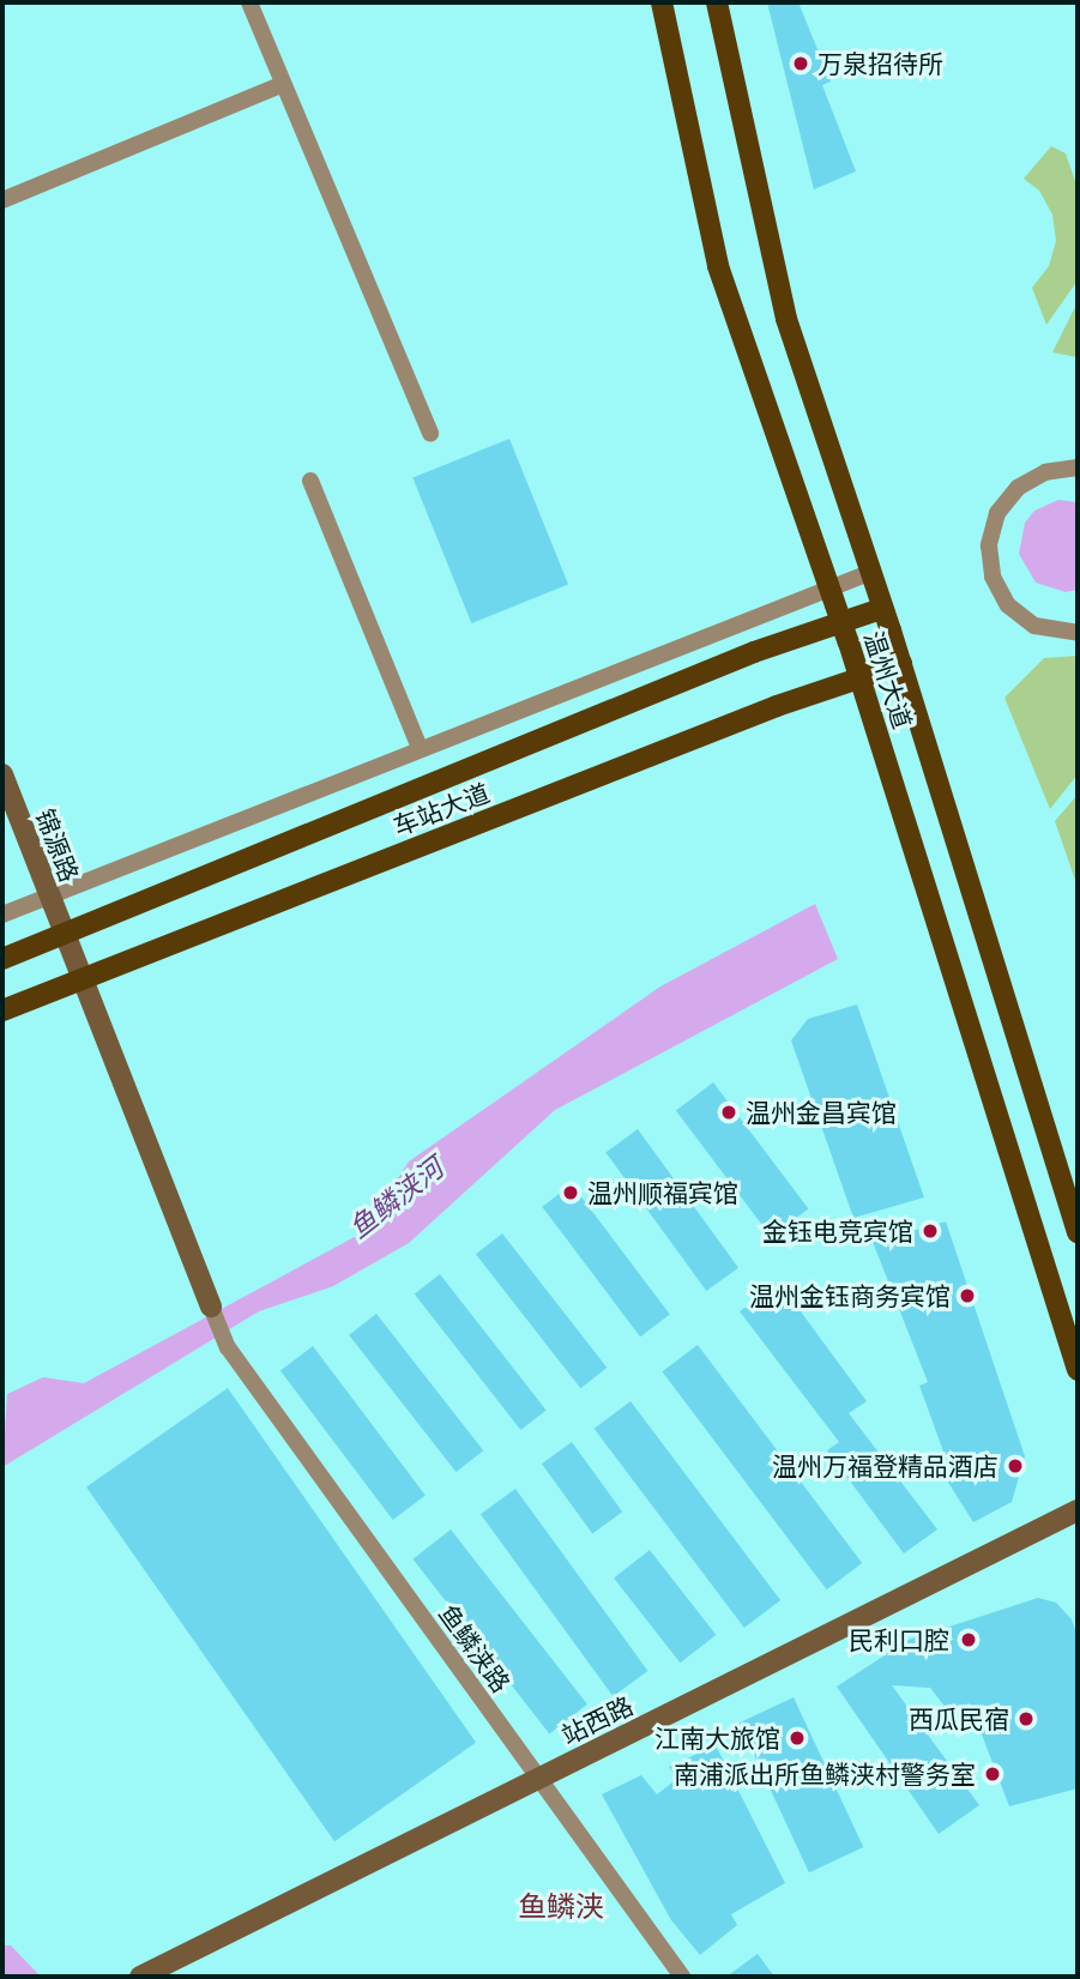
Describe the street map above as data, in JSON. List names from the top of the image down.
{
  "streets": {
    "main road": ["温州大道", "车站大道"],
    "street": ["锦源路", "鱼鳞浃路", "站西路"]
  },
  "crossings": [
    ["温州大道", "车站大道"],
    ["车站大道", "锦源路"],
    ["锦源路", "鱼鳞浃路"],
    ["鱼鳞浃路", "站西路"]
  ],
  "districts": ["鱼鳞浃"],
  "water": ["鱼鳞浃河"],
  "places": [
    "万泉招待所",
    "温州金昌宾馆",
    "温州顺福宾馆",
    "金钰电竞宾馆",
    "温州金钰商务宾馆",
    "温州万福登精品酒店",
    "民利口腔",
    "西瓜民宿",
    "江南大旅馆",
    "南浦派出所鱼鳞浃村警务室"
  ]
}
